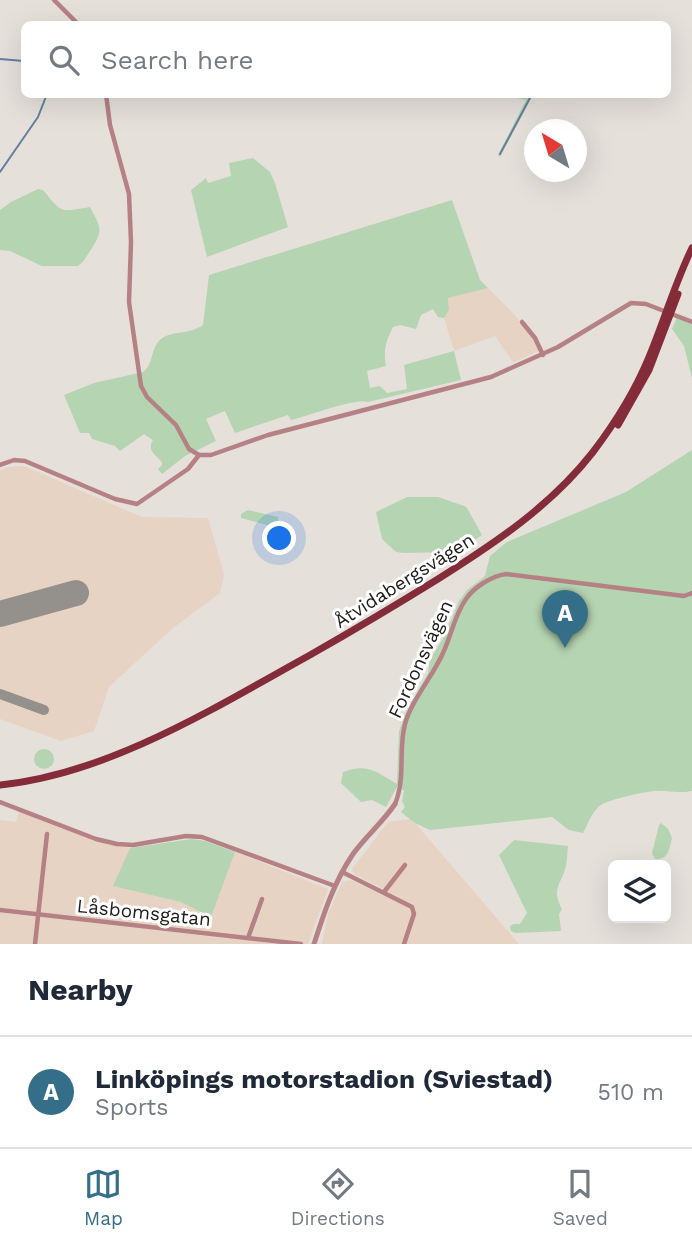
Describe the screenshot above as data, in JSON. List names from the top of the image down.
{
  "streets": {
    "main road": ["Åtvidabergsvägen"],
    "street": ["Fordonsvägen", "Låsbomsgatan"]
  },
  "north": "top left",
  "page": {
    "search": "Search here",
    "pins": "A",
    "heading": "Nearby",
    "list": [
      {
        "mark": "A",
        "name": "Linköpings motorstadion (Sviestad)",
        "note": "Sports",
        "value": "510 m"
      }
    ],
    "nav": ["Map", "Directions", "Saved"]
  }
}
